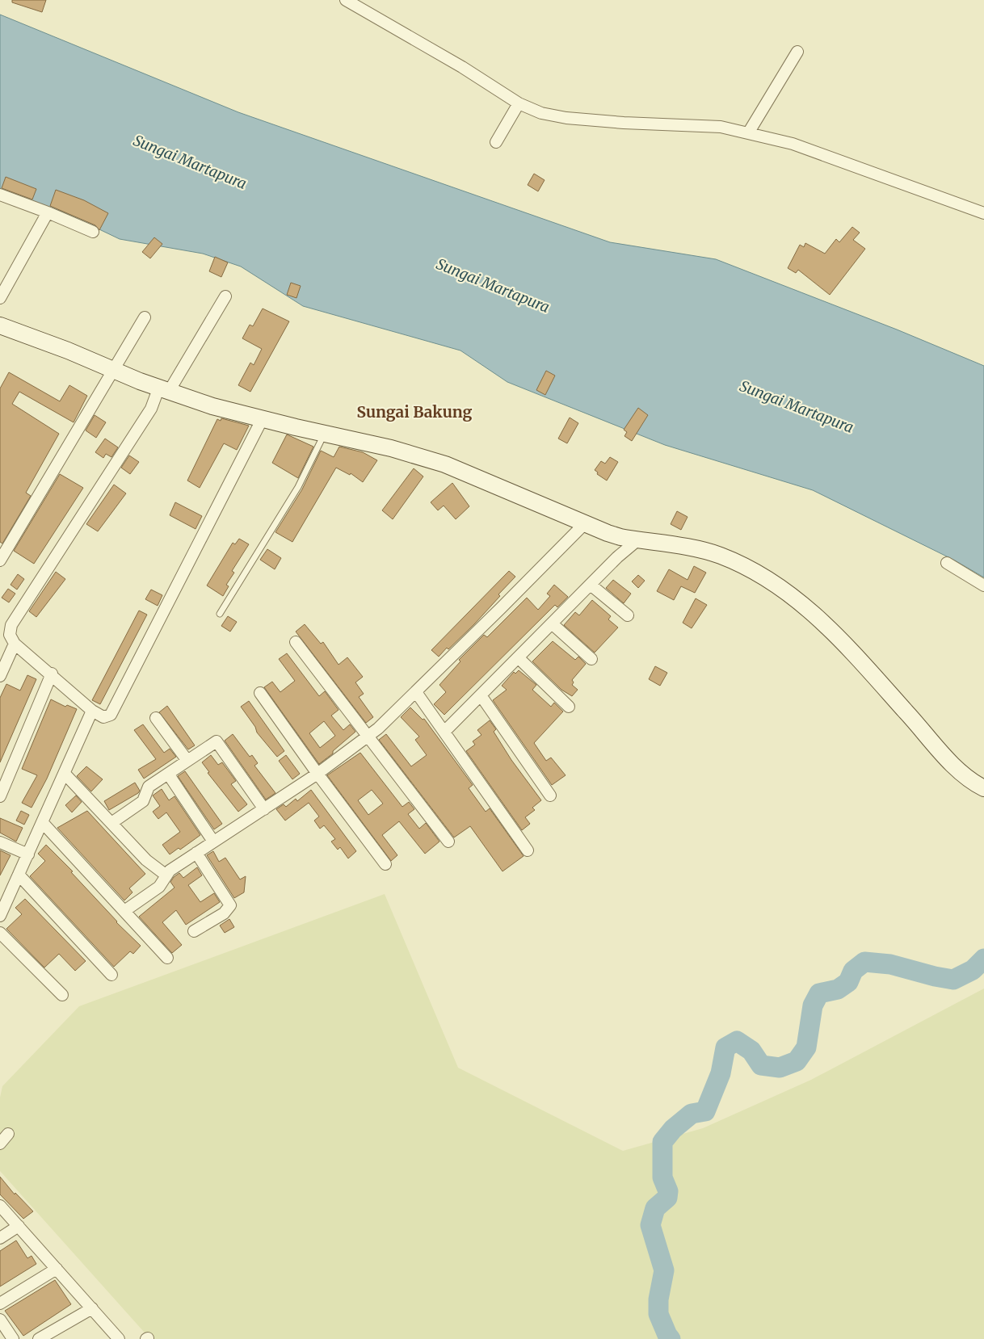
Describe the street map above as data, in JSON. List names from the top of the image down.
{
  "districts": ["Sungai Bakung"],
  "water": ["Sungai Martapura"]
}
